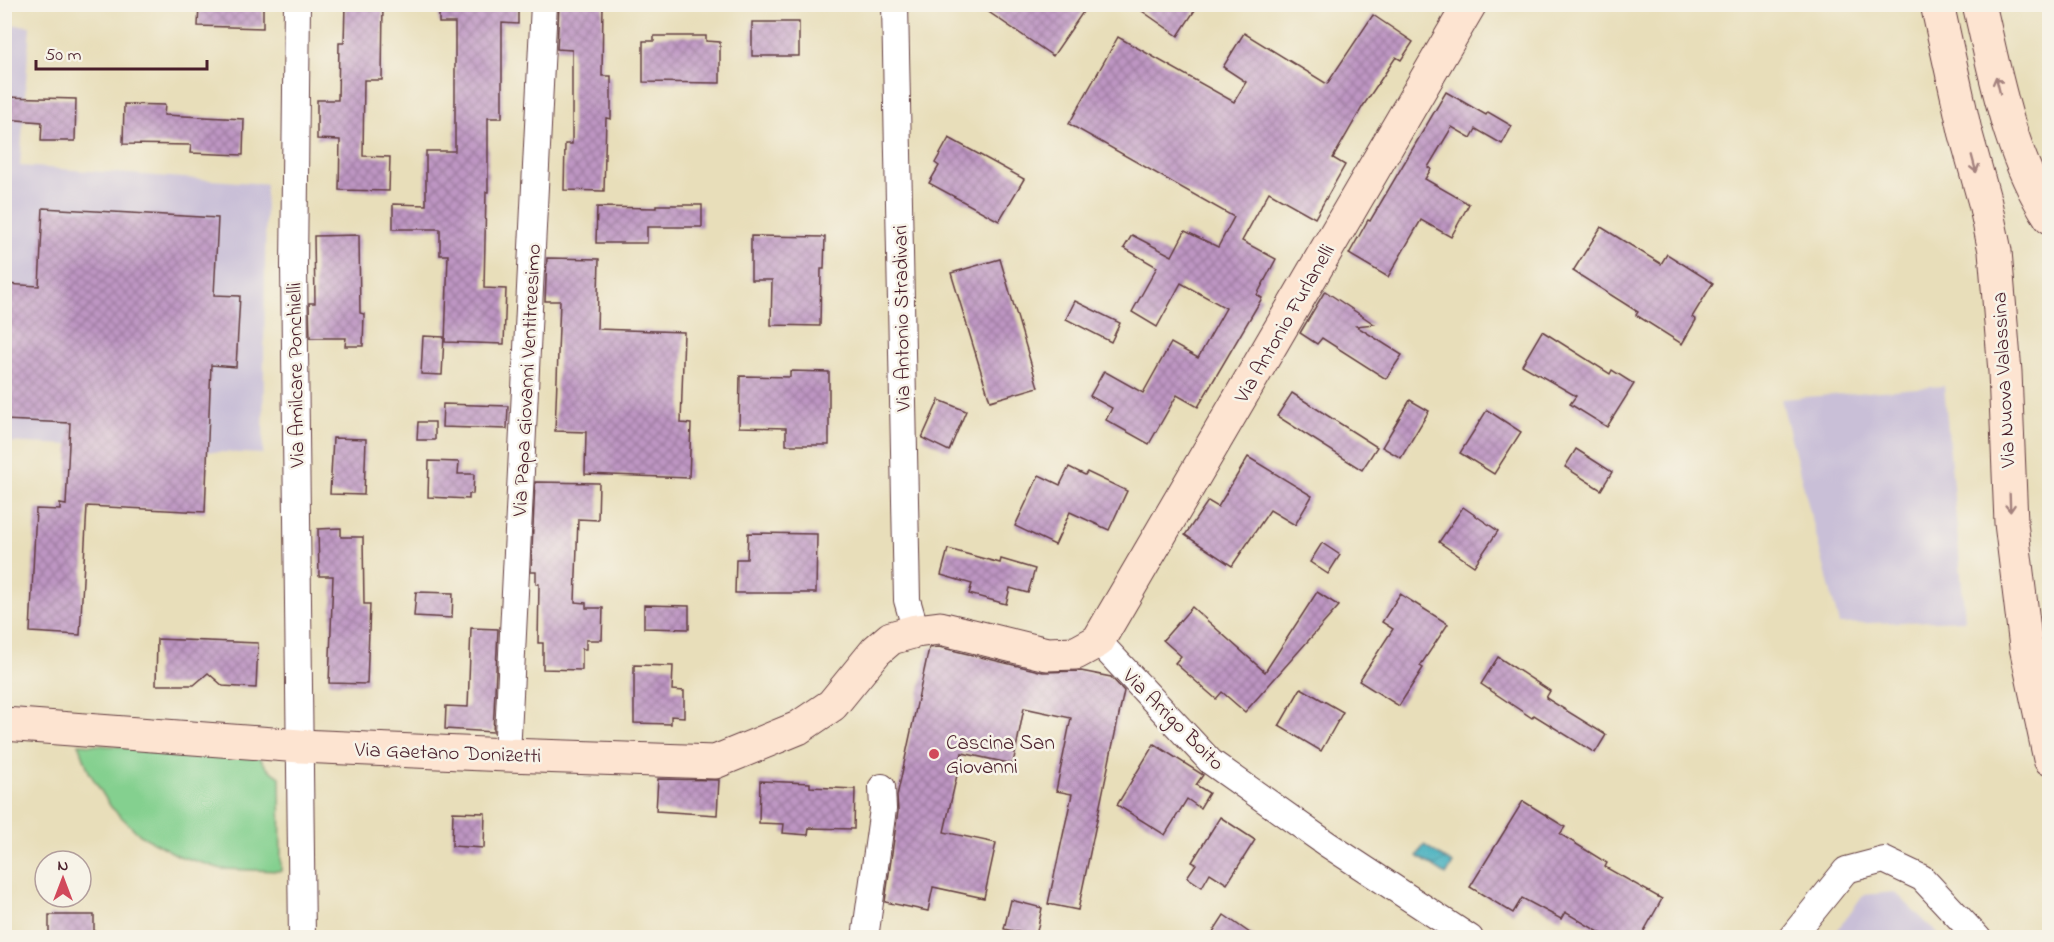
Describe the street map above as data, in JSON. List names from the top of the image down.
{
  "streets": {
    "street": [
      "Via Antonio Stradivari",
      "Via Antonio Furlanelli",
      "Via Amilcare Ponchielli",
      "Via Papa Giovanni Ventitreesimo",
      "Via Nuova Valassina",
      "Via Arrigo Boito",
      "Via Gaetano Donizetti"
    ]
  },
  "crossings": [
    ["Via Antonio Stradivari", "Via Gaetano Donizetti"],
    ["Via Antonio Furlanelli", "Via Arrigo Boito"],
    ["Via Amilcare Ponchielli", "Via Gaetano Donizetti"],
    ["Via Papa Giovanni Ventitreesimo", "Via Gaetano Donizetti"]
  ],
  "one_way": ["Via Nuova Valassina"],
  "places": ["Cascina San Giovanni"],
  "scale_bar": "50 m",
  "north": "top"
}
